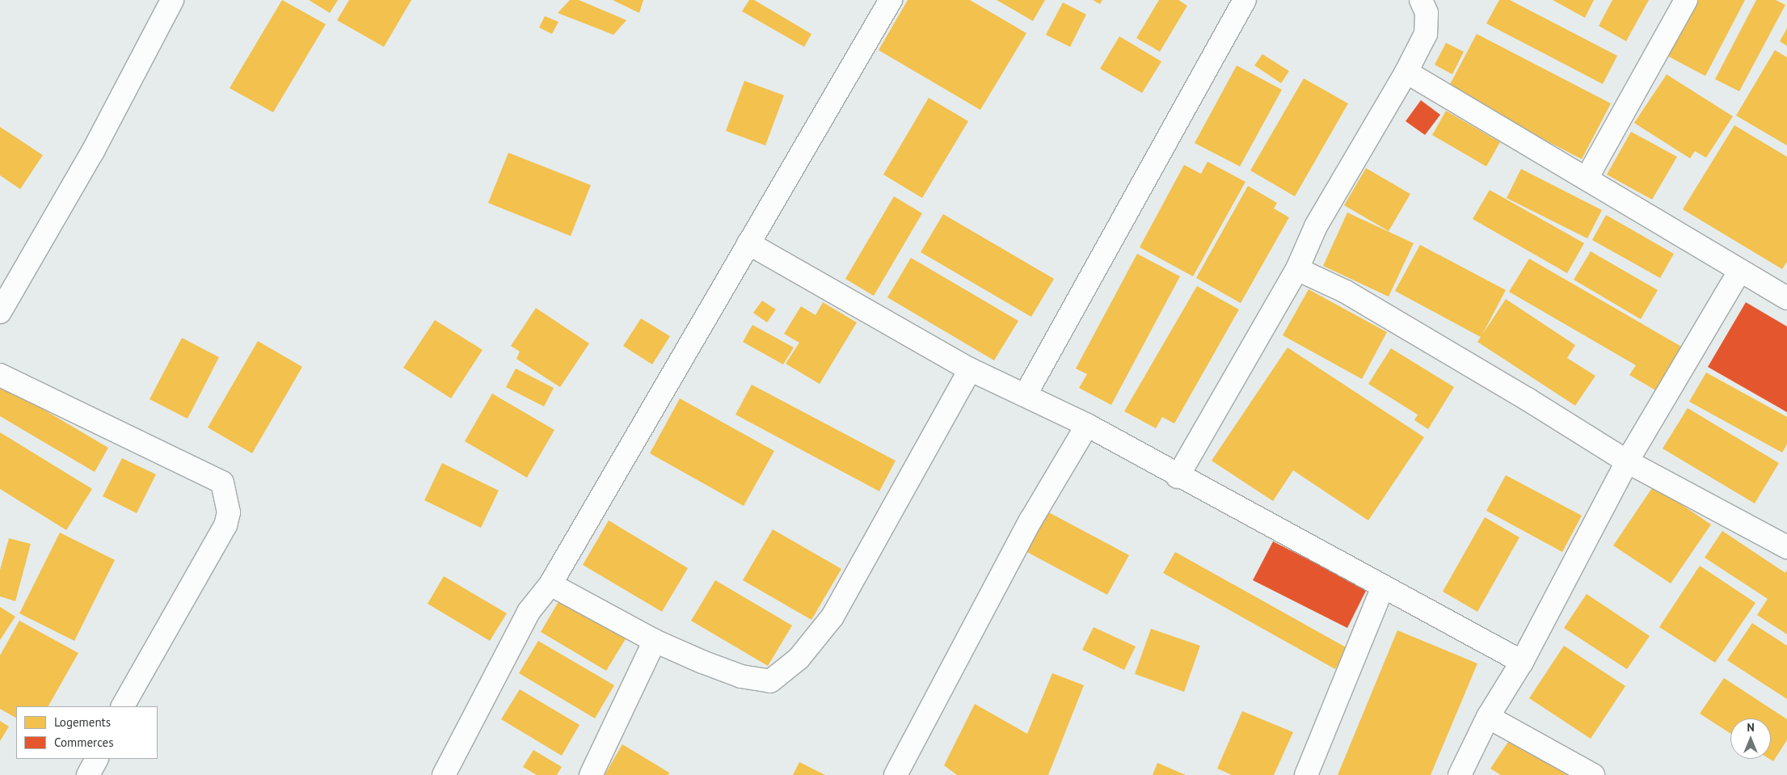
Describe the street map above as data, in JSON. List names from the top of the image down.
{
  "legend": ["Logements", "Commerces"],
  "north": "top"
}
